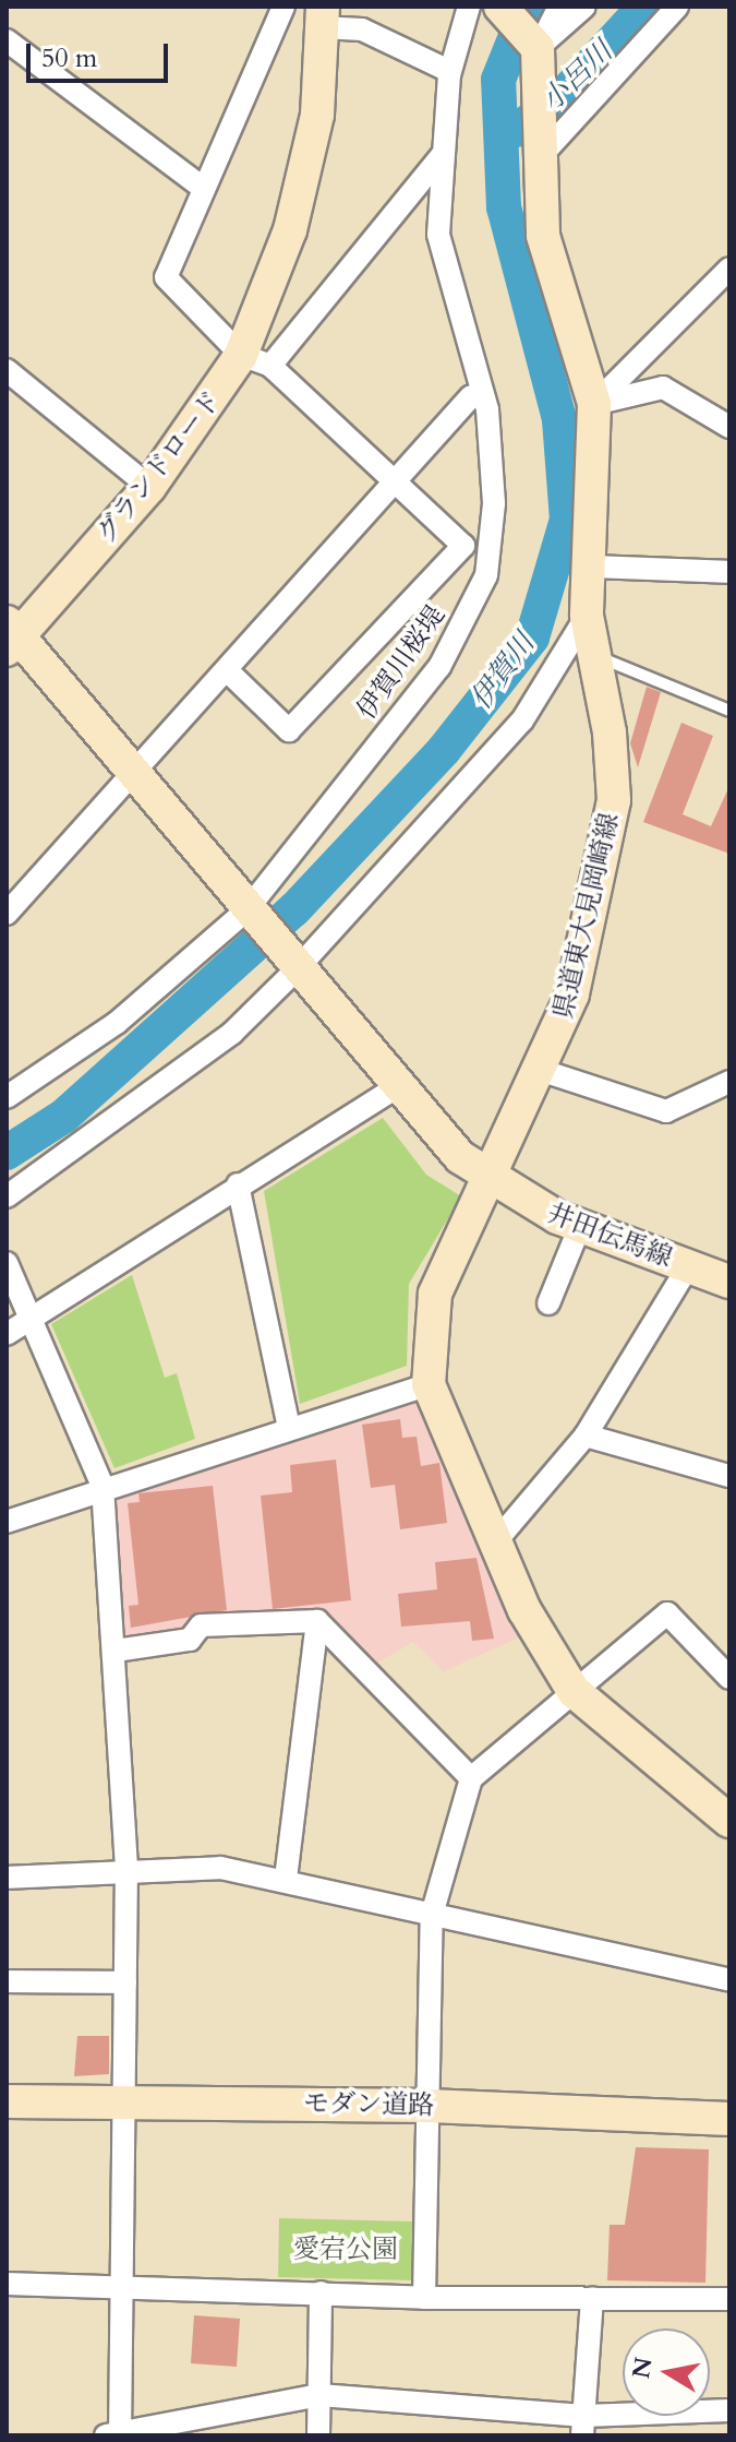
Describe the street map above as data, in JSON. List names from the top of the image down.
{
  "streets": {
    "street": [
      "グランドロード",
      "伊賀川桜堤",
      "県道東大見岡崎線",
      "井田伝馬線",
      "モダン道路"
    ]
  },
  "crossings": [
    ["グランドロード", "井田伝馬線"],
    ["伊賀川桜堤", "井田伝馬線"],
    ["県道東大見岡崎線", "井田伝馬線"]
  ],
  "water": ["小呂川", "伊賀川"],
  "parks": ["愛宕公園"],
  "scale_bar": "50 m",
  "north": "left"
}
